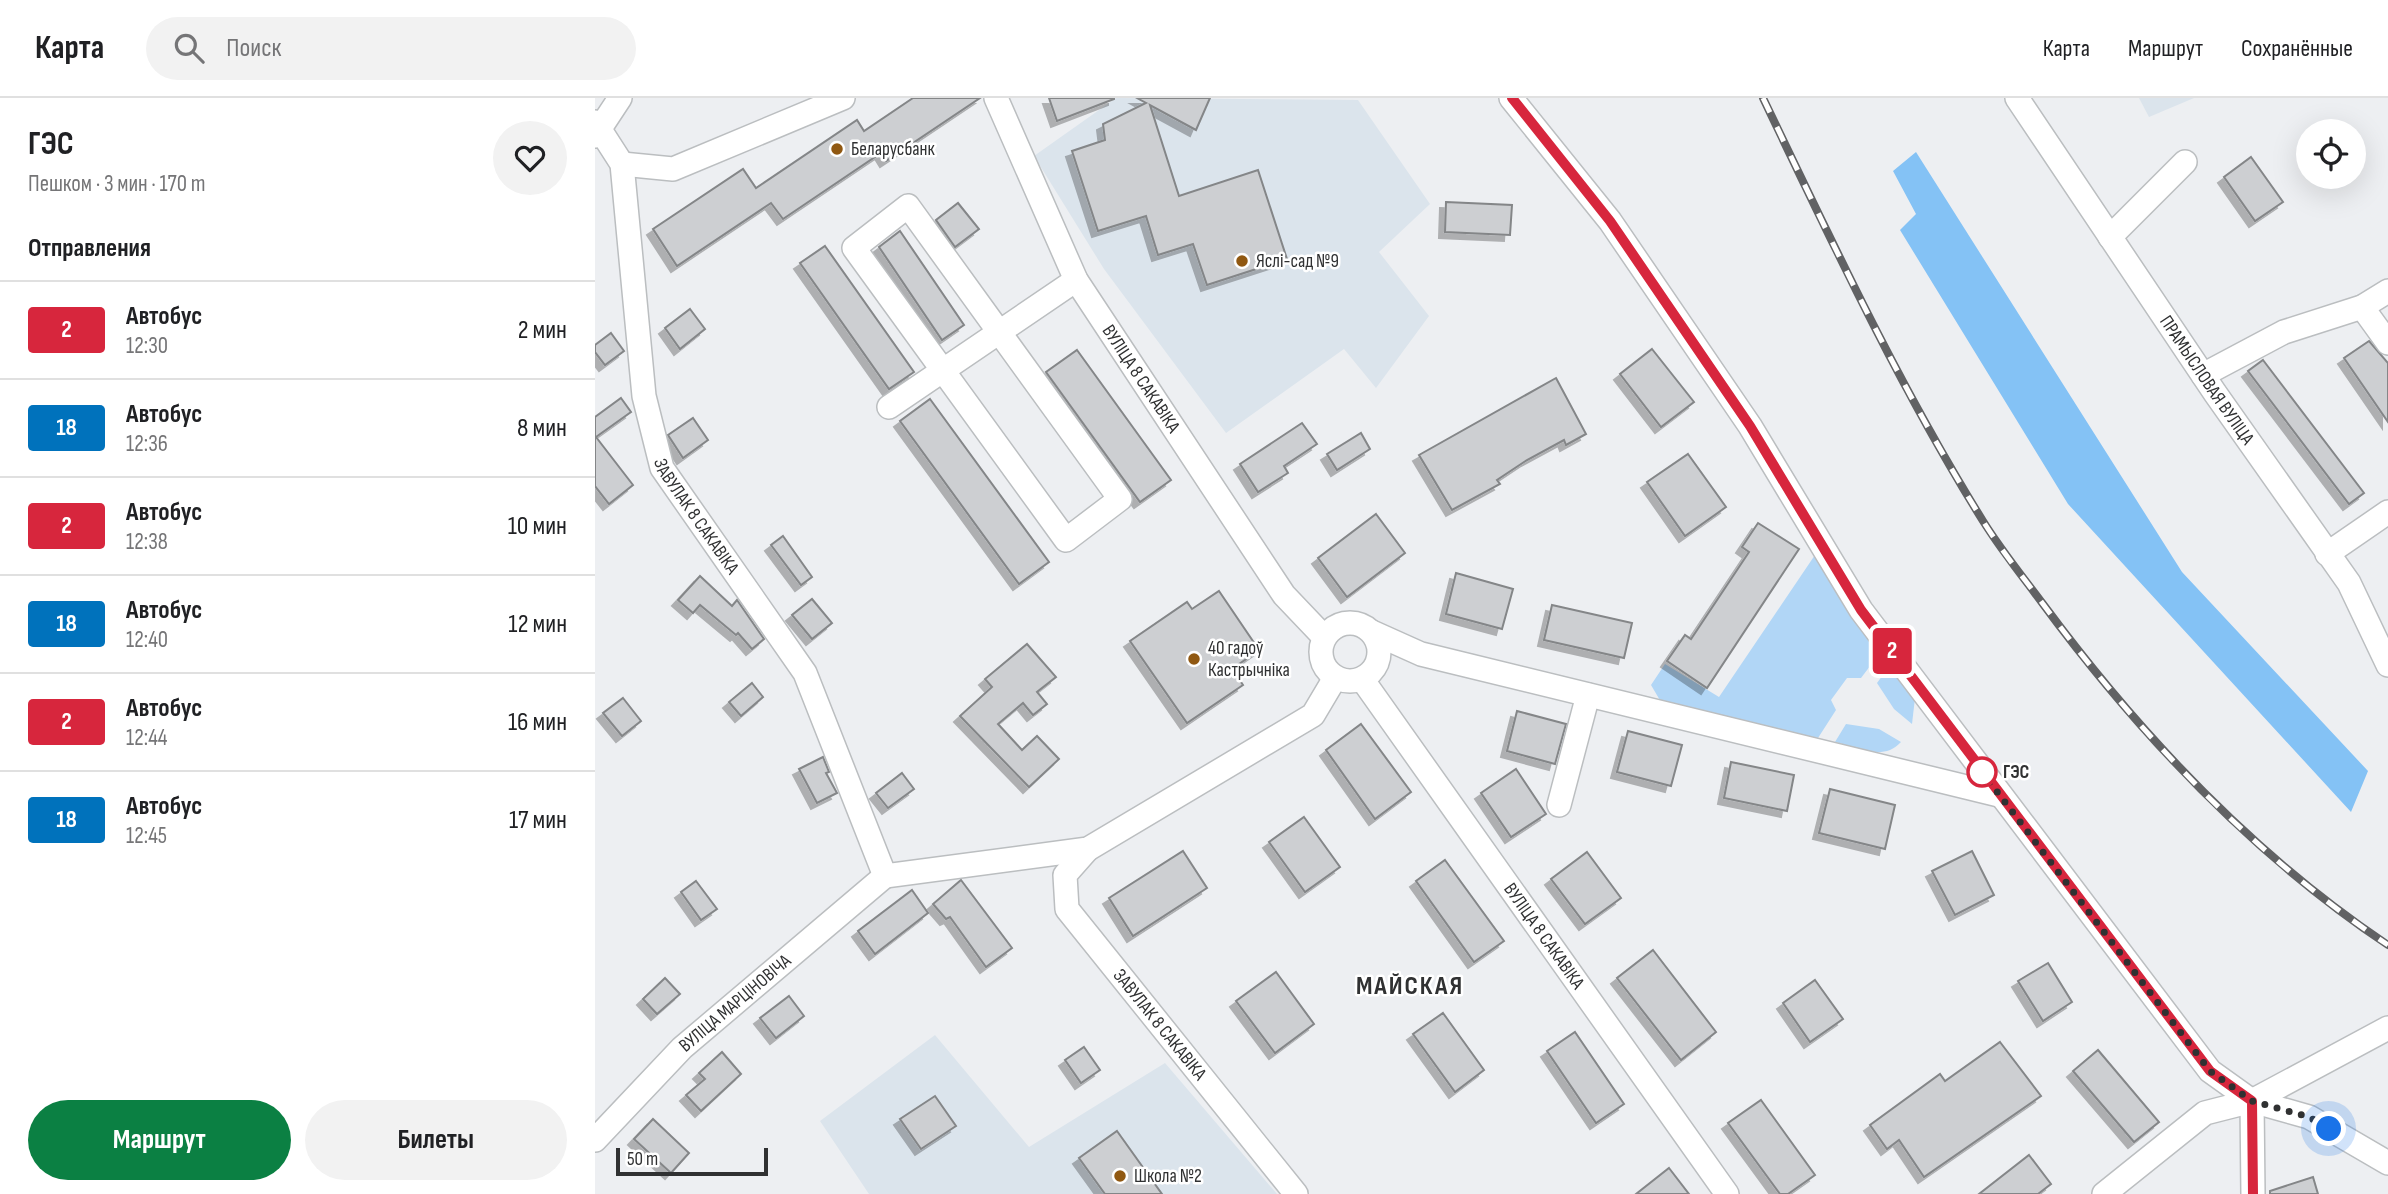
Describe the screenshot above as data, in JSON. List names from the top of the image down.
{
  "streets": {
    "street": [
      "ВУЛІЦА 8 САКАВІКА",
      "ПРАМЫСЛОВАЯ ВУЛІЦА",
      "ЗАВУЛАК 8 САКАВІКА",
      "ВУЛІЦА МАРЦІНОВІЧА"
    ]
  },
  "crossings": [
    ["ЗАВУЛАК 8 САКАВІКА", "ВУЛІЦА МАРЦІНОВІЧА"]
  ],
  "districts": ["МАЙСКАЯ"],
  "places": [
    "Беларусбанк",
    "Яслі-сад №9",
    "40 гадоў Кастрычніка",
    "ГЭС",
    "Школа №2"
  ],
  "lines": ["bus line 2"],
  "scale_bar": "50 m",
  "page": {
    "header": "Карта",
    "search": "Поиск",
    "nav": ["Карта", "Маршрут", "Сохранённые"],
    "heading": [
      ["ГЭС", "Пешком · 3 мин · 170 m"],
      "Отправления"
    ],
    "on_map": "2",
    "list": [
      {
        "mark": "2",
        "name": "Автобус",
        "note": "12:30",
        "value": "2 мин"
      },
      {
        "mark": "18",
        "name": "Автобус",
        "note": "12:36",
        "value": "8 мин"
      },
      {
        "mark": "2",
        "name": "Автобус",
        "note": "12:38",
        "value": "10 мин"
      },
      {
        "mark": "18",
        "name": "Автобус",
        "note": "12:40",
        "value": "12 мин"
      },
      {
        "mark": "2",
        "name": "Автобус",
        "note": "12:44",
        "value": "16 мин"
      },
      {
        "mark": "18",
        "name": "Автобус",
        "note": "12:45",
        "value": "17 мин"
      }
    ],
    "buttons": ["Маршрут", "Билеты"],
    "scale": "50 m"
  }
}
